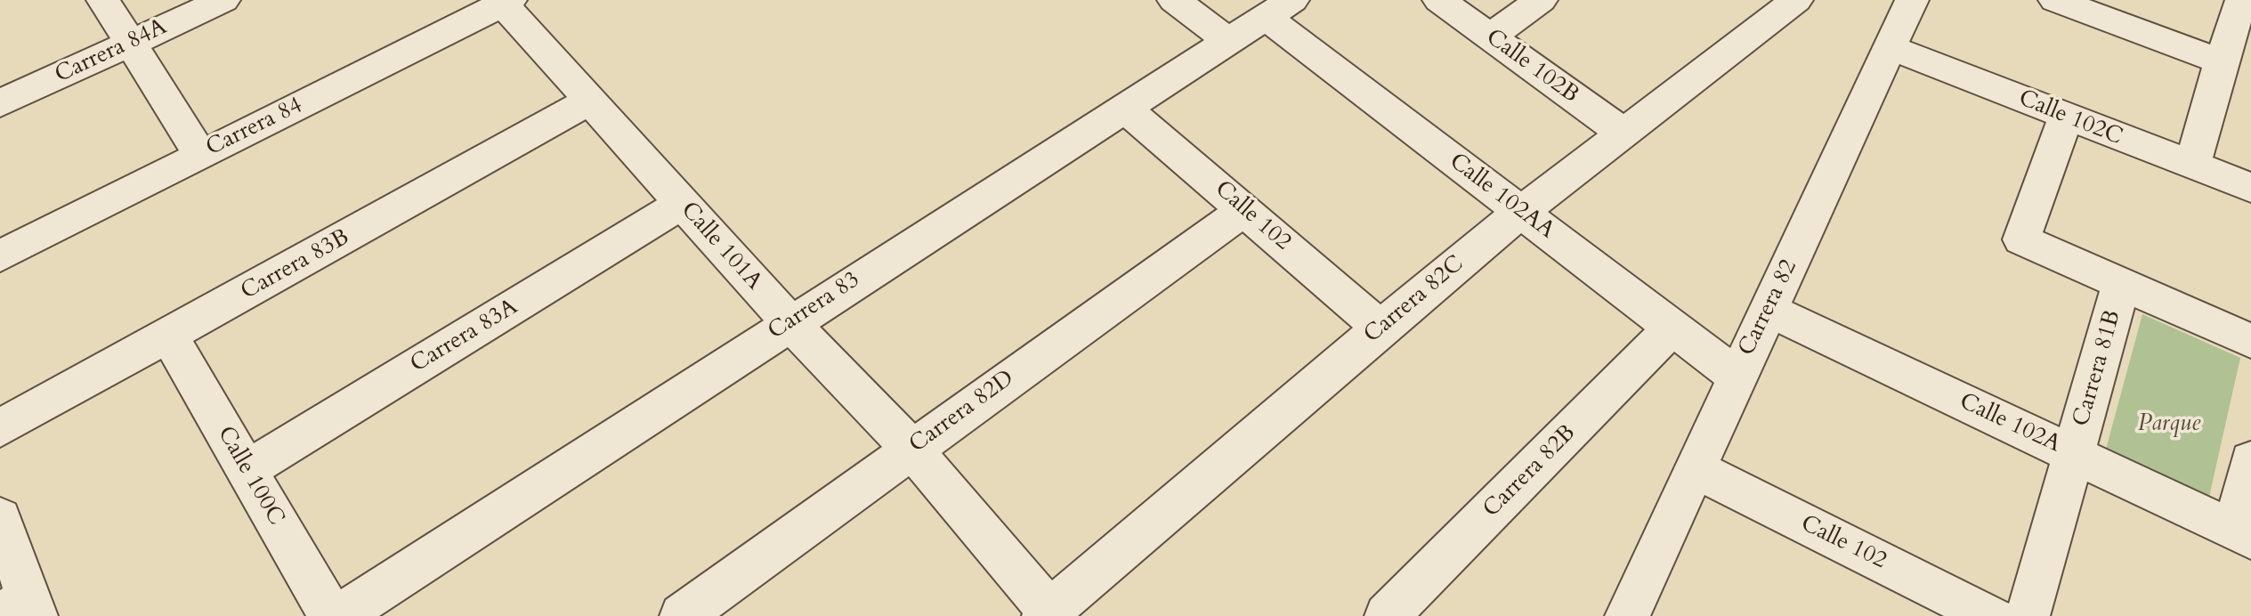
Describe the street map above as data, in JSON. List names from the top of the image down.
{
  "streets": {
    "street": [
      "Carrera 84A",
      "Calle 102B",
      "Calle 102C",
      "Carrera 84",
      "Calle 102AA",
      "Calle 102",
      "Calle 101A",
      "Carrera 83B",
      "Carrera 82C",
      "Carrera 83",
      "Carrera 82",
      "Carrera 83A",
      "Carrera 81B",
      "Carrera 82D",
      "Calle 102A",
      "Carrera 82B",
      "Calle 100C"
    ]
  },
  "crossings": [
    ["Calle 102B", "Carrera 82C"],
    ["Calle 102C", "Carrera 82"],
    ["Carrera 84", "Calle 101A"],
    ["Calle 102AA", "Carrera 82C"],
    ["Calle 102AA", "Carrera 83"],
    ["Calle 102AA", "Carrera 82"],
    ["Calle 102AA", "Carrera 82B"],
    ["Calle 102", "Carrera 82C"],
    ["Calle 102", "Carrera 83"],
    ["Calle 102", "Carrera 82"],
    ["Calle 102", "Carrera 82D"],
    ["Calle 101A", "Carrera 83B"],
    ["Calle 101A", "Carrera 82C"],
    ["Calle 101A", "Carrera 83"],
    ["Calle 101A", "Carrera 83A"],
    ["Calle 101A", "Carrera 82D"],
    ["Carrera 83B", "Calle 100C"],
    ["Carrera 82", "Calle 102A"],
    ["Carrera 83A", "Calle 100C"],
    ["Carrera 81B", "Calle 102A"]
  ],
  "parks": ["Parque"]
}
